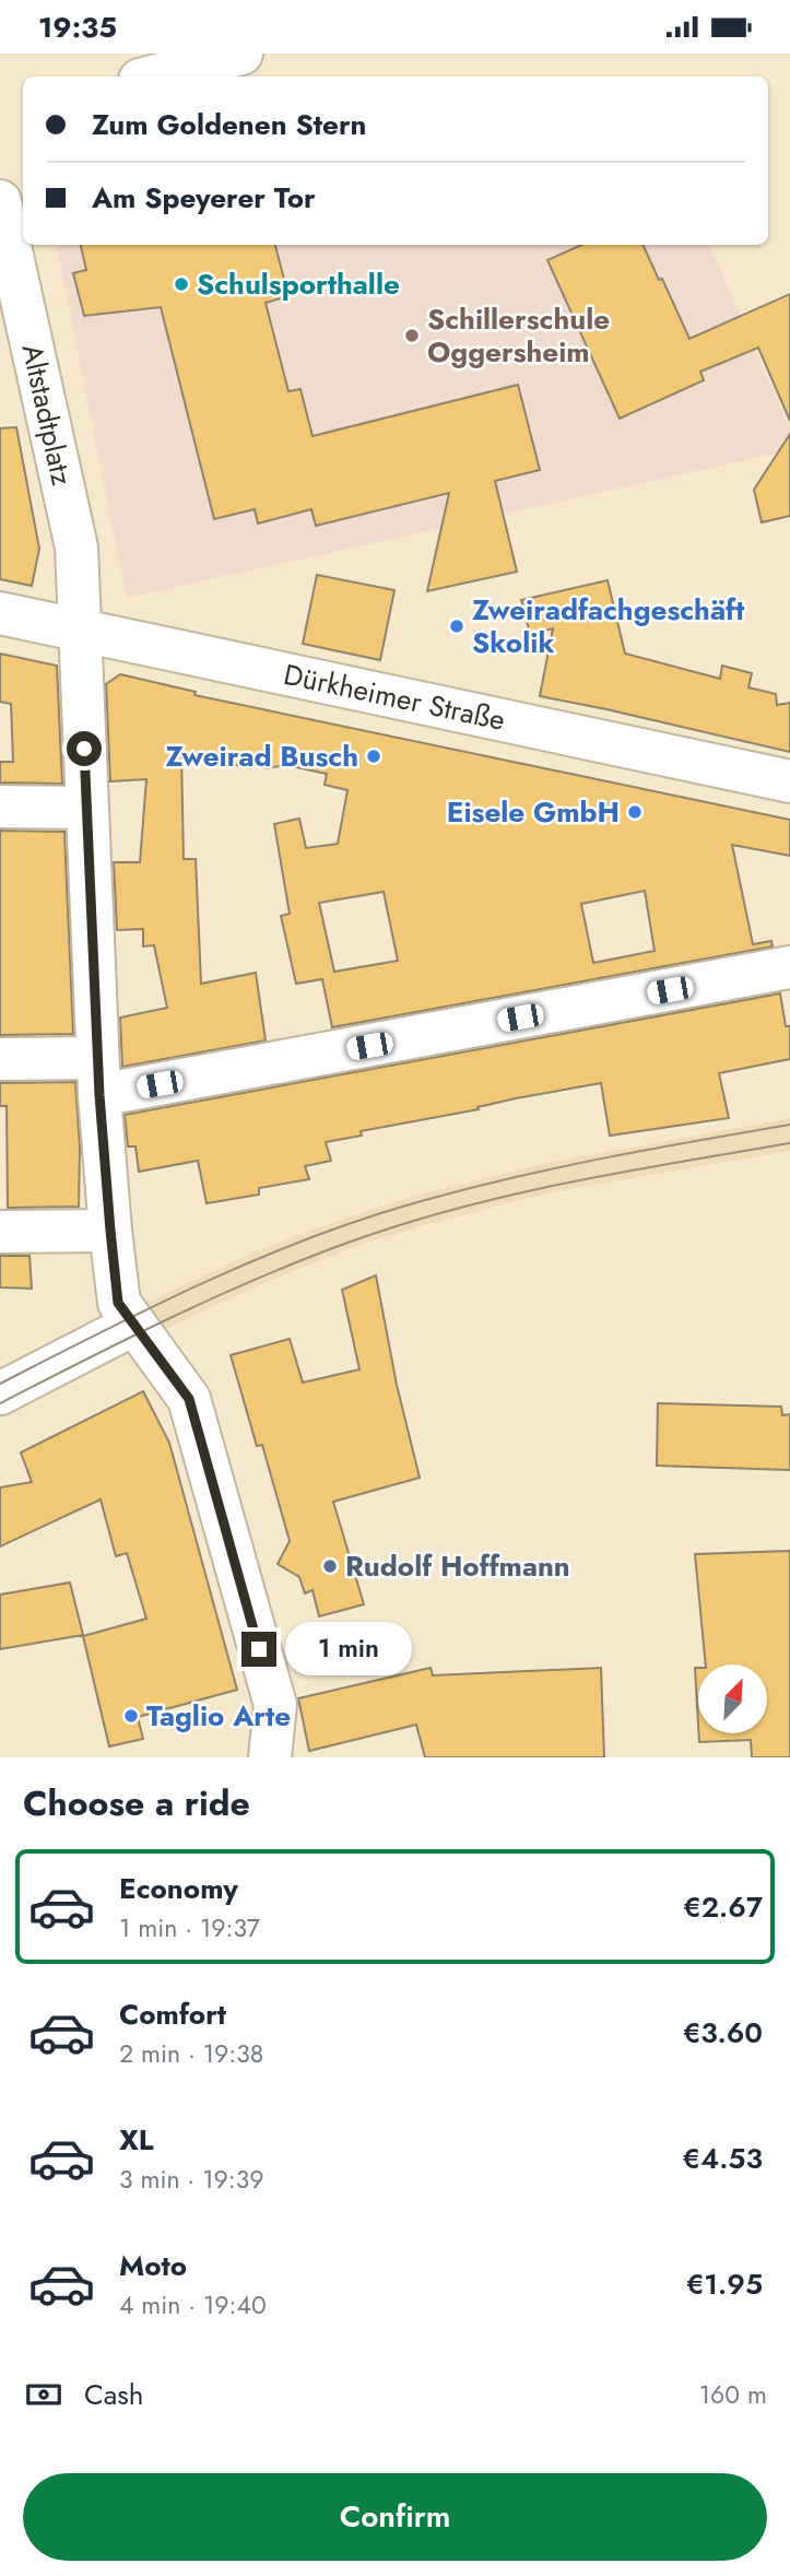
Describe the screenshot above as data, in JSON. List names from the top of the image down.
{
  "streets": {
    "street": ["Altstadtplatz", "Dürkheimer Straße"]
  },
  "crossings": [
    ["Altstadtplatz", "Dürkheimer Straße"]
  ],
  "places": [
    "Schulsporthalle",
    "Schillerschule Oggersheim",
    "Zweiradfachgeschäft Skolik",
    "Zweirad Busch",
    "Eisele GmbH",
    "Rudolf Hoffmann",
    "Taglio Arte"
  ],
  "north": "top right",
  "page": {
    "status": "19:35",
    "banner": ["Zum Goldenen Stern", "Am Speyerer Tor"],
    "bubble": "1 min",
    "heading": "Choose a ride",
    "list": [
      {
        "name": "Economy",
        "note": "1 min · 19:37",
        "value": "€2.67"
      },
      {
        "name": "Comfort",
        "note": "2 min · 19:38",
        "value": "€3.60"
      },
      {
        "name": "XL",
        "note": "3 min · 19:39",
        "value": "€4.53"
      },
      {
        "name": "Moto",
        "note": "4 min · 19:40",
        "value": "€1.95"
      }
    ],
    "pay": ["Cash", "160 m"],
    "buttons": "Confirm"
  }
}
